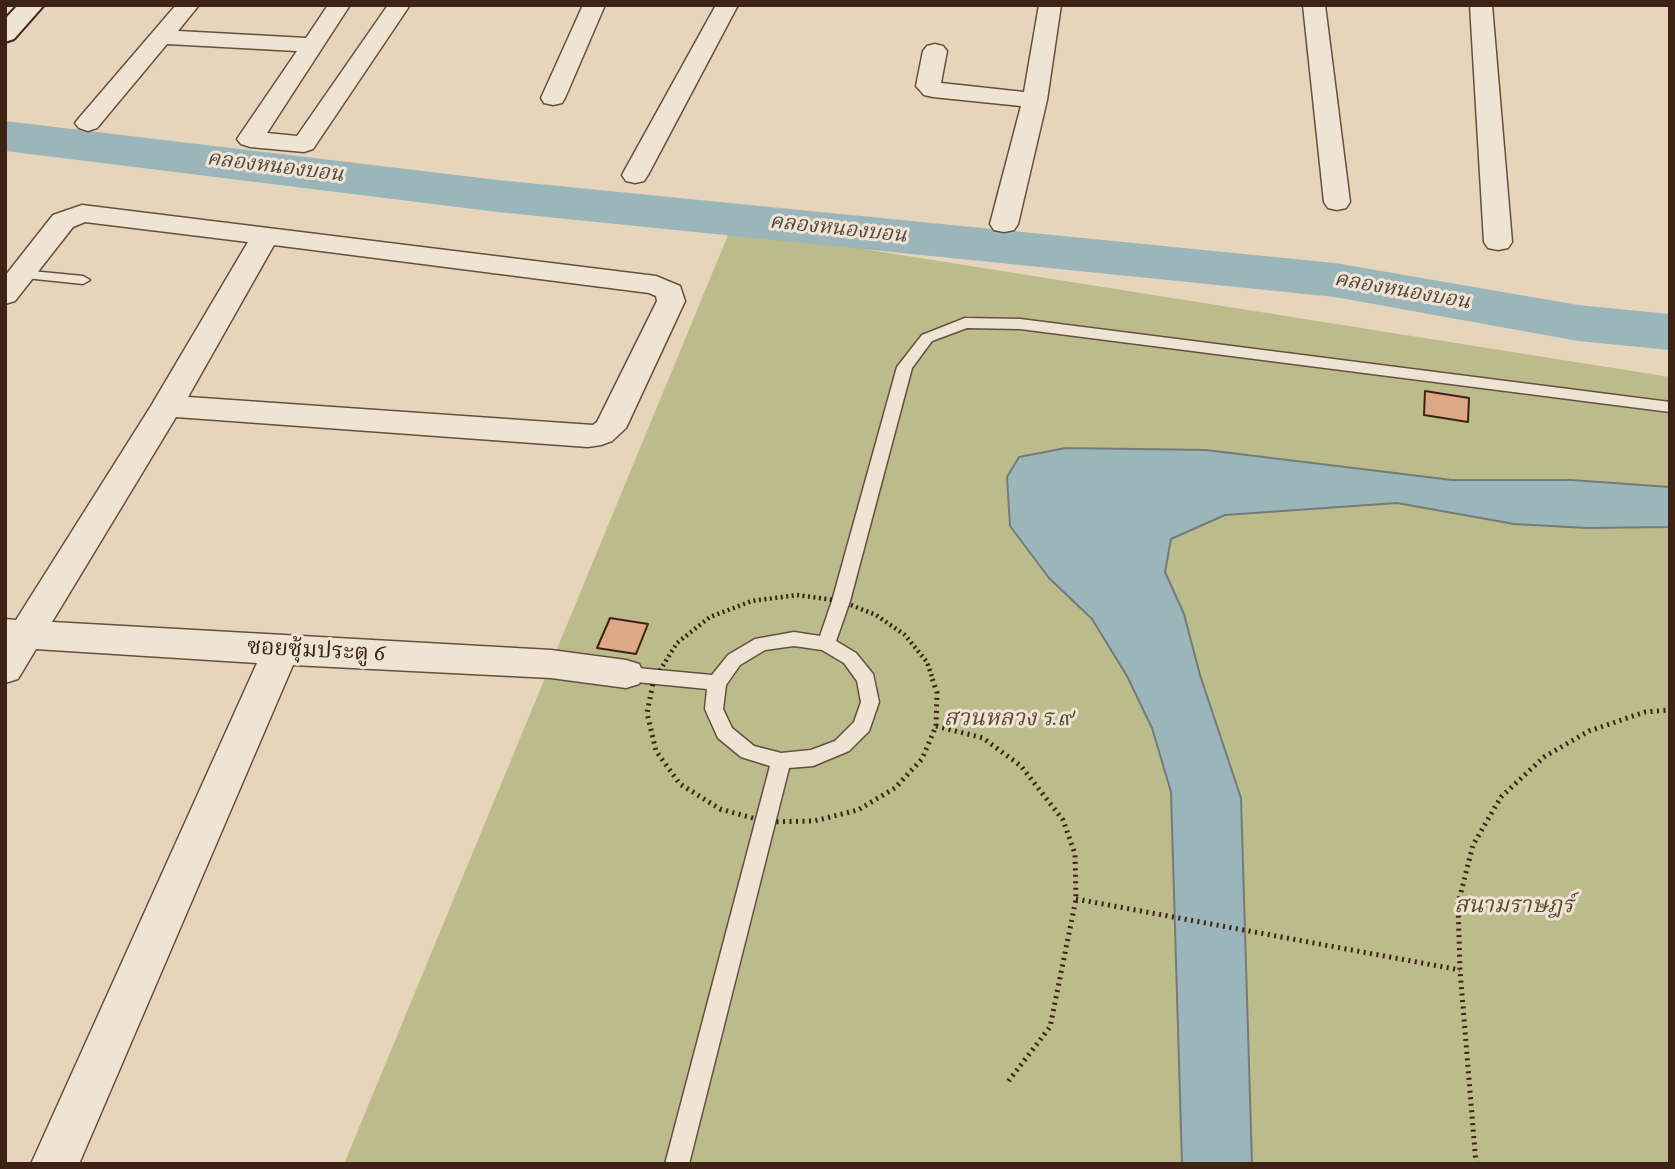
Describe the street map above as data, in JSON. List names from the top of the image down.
{
  "streets": {
    "street": ["ซอยซุ้มประตู 6"]
  },
  "water": ["คลองหนองบอน"],
  "parks": ["สวนหลวง ร.๙", "สนามราษฎร์"]
}
